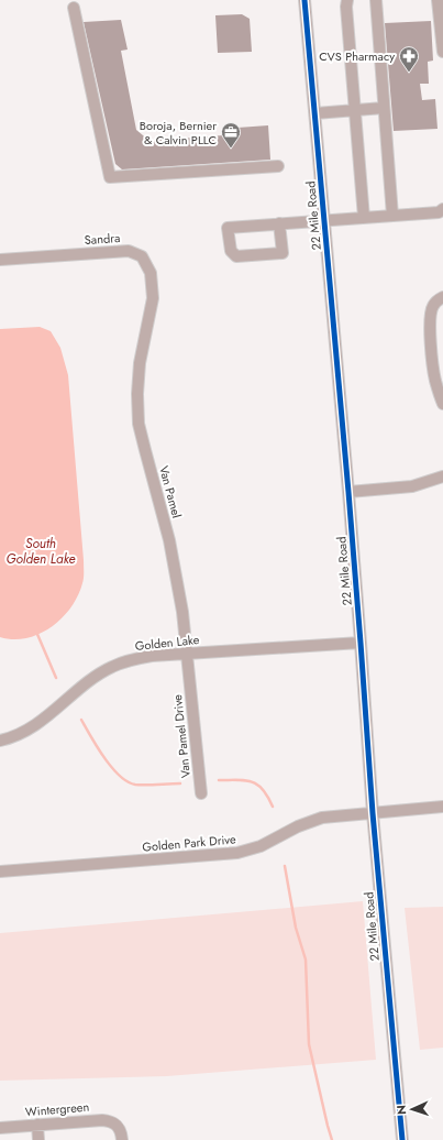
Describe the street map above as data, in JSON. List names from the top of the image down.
{
  "streets": {
    "street": [
      "22 Mile Road",
      "Sandra",
      "Van Pamel",
      "Golden Lake",
      "Van Pamel Drive",
      "Golden Park Drive",
      "Wintergreen"
    ]
  },
  "crossings": [
    ["22 Mile Road", "Golden Lake"],
    ["22 Mile Road", "Golden Park Drive"],
    ["Sandra", "Van Pamel"],
    ["Van Pamel", "Golden Lake"],
    ["Van Pamel", "Van Pamel Drive"]
  ],
  "water": ["South Golden Lake"],
  "places": {
    "pharmacy": ["CVS Pharmacy"],
    "office": ["Boroja, Bernier & Calvin PLLC"]
  },
  "north": "left"
}
